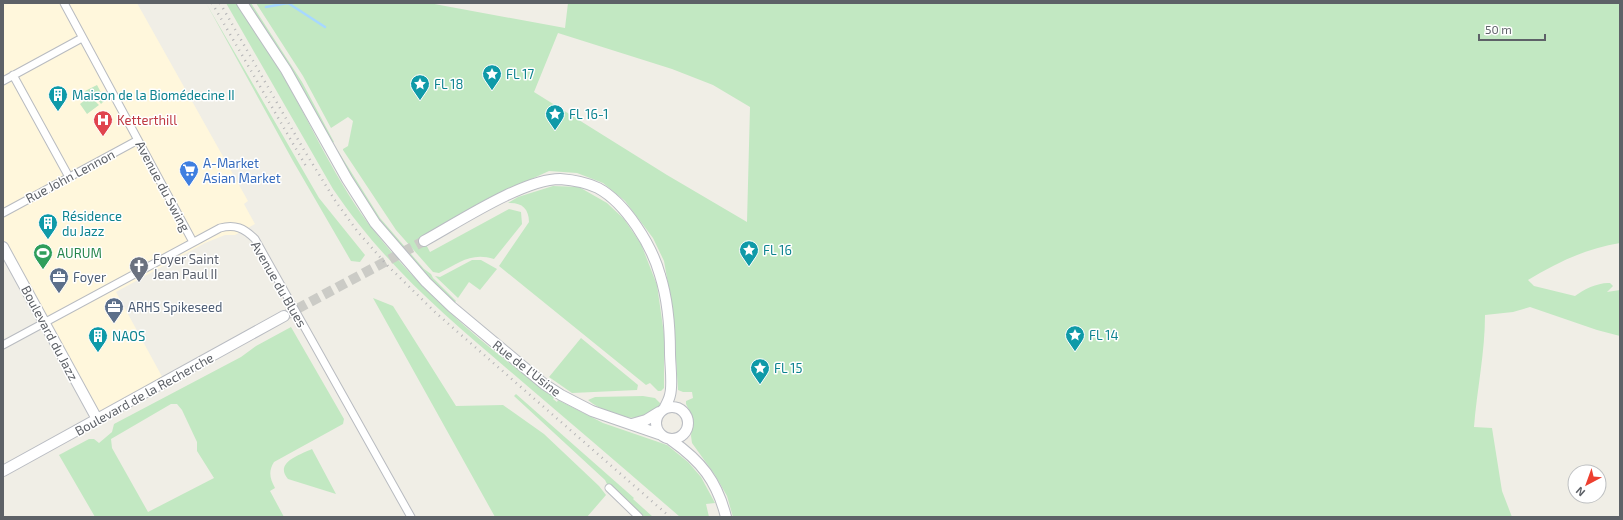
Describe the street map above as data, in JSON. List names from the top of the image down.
{
  "streets": {
    "main road": ["Boulevard du Jazz", "Rue de l'Usine", "Boulevard de la Recherche"],
    "street": ["Rue John Lennon", "Avenue du Swing", "Avenue du Blues"]
  },
  "crossings": [
    ["Rue John Lennon", "Avenue du Swing"],
    ["Avenue du Swing", "Avenue du Blues"],
    ["Avenue du Blues", "Boulevard du Jazz"],
    ["Boulevard du Jazz", "Boulevard de la Recherche"]
  ],
  "places": {
    "place": [
      "FL 17",
      "FL 18",
      "FL 16-1",
      "FL 16",
      "FL 14",
      "FL 15"
    ],
    "building": ["Maison de la Biomédecine II", "Résidence du Jazz", "NAOS"],
    "hospital": ["Ketterthill"],
    "supermarket": ["A-Market Asian Market"],
    "sports": ["AURUM"],
    "church": ["Foyer Saint Jean Paul II"],
    "office": ["Foyer", "ARHS Spikeseed"]
  },
  "scale_bar": "50 m",
  "north": "bottom left"
}
